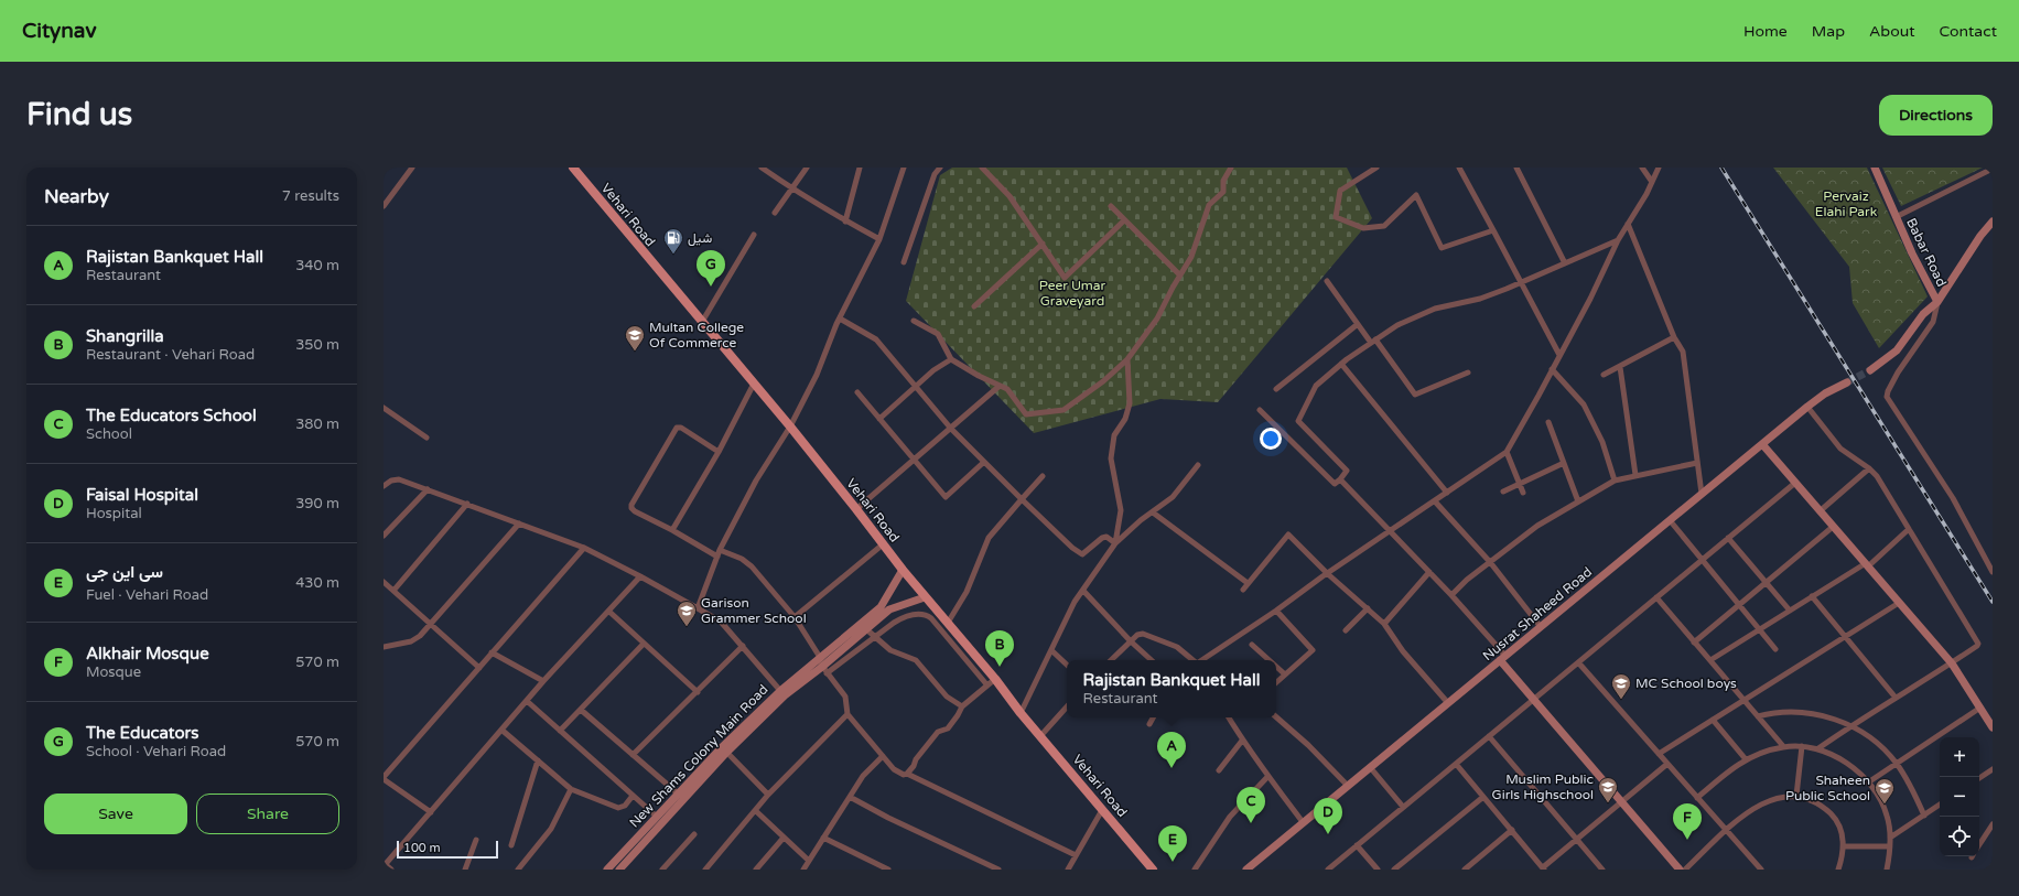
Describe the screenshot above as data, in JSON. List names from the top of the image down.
{
  "streets": {
    "main road": ["Vehari Road"],
    "street": ["Babar Road", "Nusrat Shaheed Road", "New Shams Colony Main Road"]
  },
  "crossings": [
    ["Vehari Road", "New Shams Colony Main Road"]
  ],
  "parks": ["Pervaiz Elahi Park", "Peer Umar Graveyard"],
  "places": {
    "fuel station": ["شیل"],
    "school or university": [
      "Multan College Of Commerce",
      "Garison Grammer School",
      "MC School boys",
      "Muslim Public Girls Highschool",
      "Shaheen Public School"
    ]
  },
  "scale_bar": "100 m",
  "page": {
    "header": "Citynav",
    "nav": [
      "Home",
      "Map",
      "About",
      "Contact"
    ],
    "buttons": [
      "Directions",
      ["Save", "Share"]
    ],
    "title": "Find us",
    "heading": ["Nearby", "7 results"],
    "list": [
      {
        "mark": "A",
        "name": "Rajistan Bankquet Hall",
        "note": "Restaurant",
        "value": "340 m"
      },
      {
        "mark": "B",
        "name": "Shangrilla",
        "note": "Restaurant · Vehari Road",
        "value": "350 m"
      },
      {
        "mark": "C",
        "name": "The Educators School",
        "note": "School",
        "value": "380 m"
      },
      {
        "mark": "D",
        "name": "Faisal Hospital",
        "note": "Hospital",
        "value": "390 m"
      },
      {
        "mark": "E",
        "name": "سی این جی",
        "note": "Fuel · Vehari Road",
        "value": "430 m"
      },
      {
        "mark": "F",
        "name": "Alkhair Mosque",
        "note": "Mosque",
        "value": "570 m"
      },
      {
        "mark": "G",
        "name": "The Educators",
        "note": "School · Vehari Road",
        "value": "570 m"
      }
    ],
    "pins": [
      "G",
      "B",
      "A",
      "C",
      "D",
      "F",
      "E"
    ],
    "popup": ["Rajistan Bankquet Hall", "Restaurant"],
    "map_buttons": ["+", "−"],
    "scale": "100 m"
  }
}
